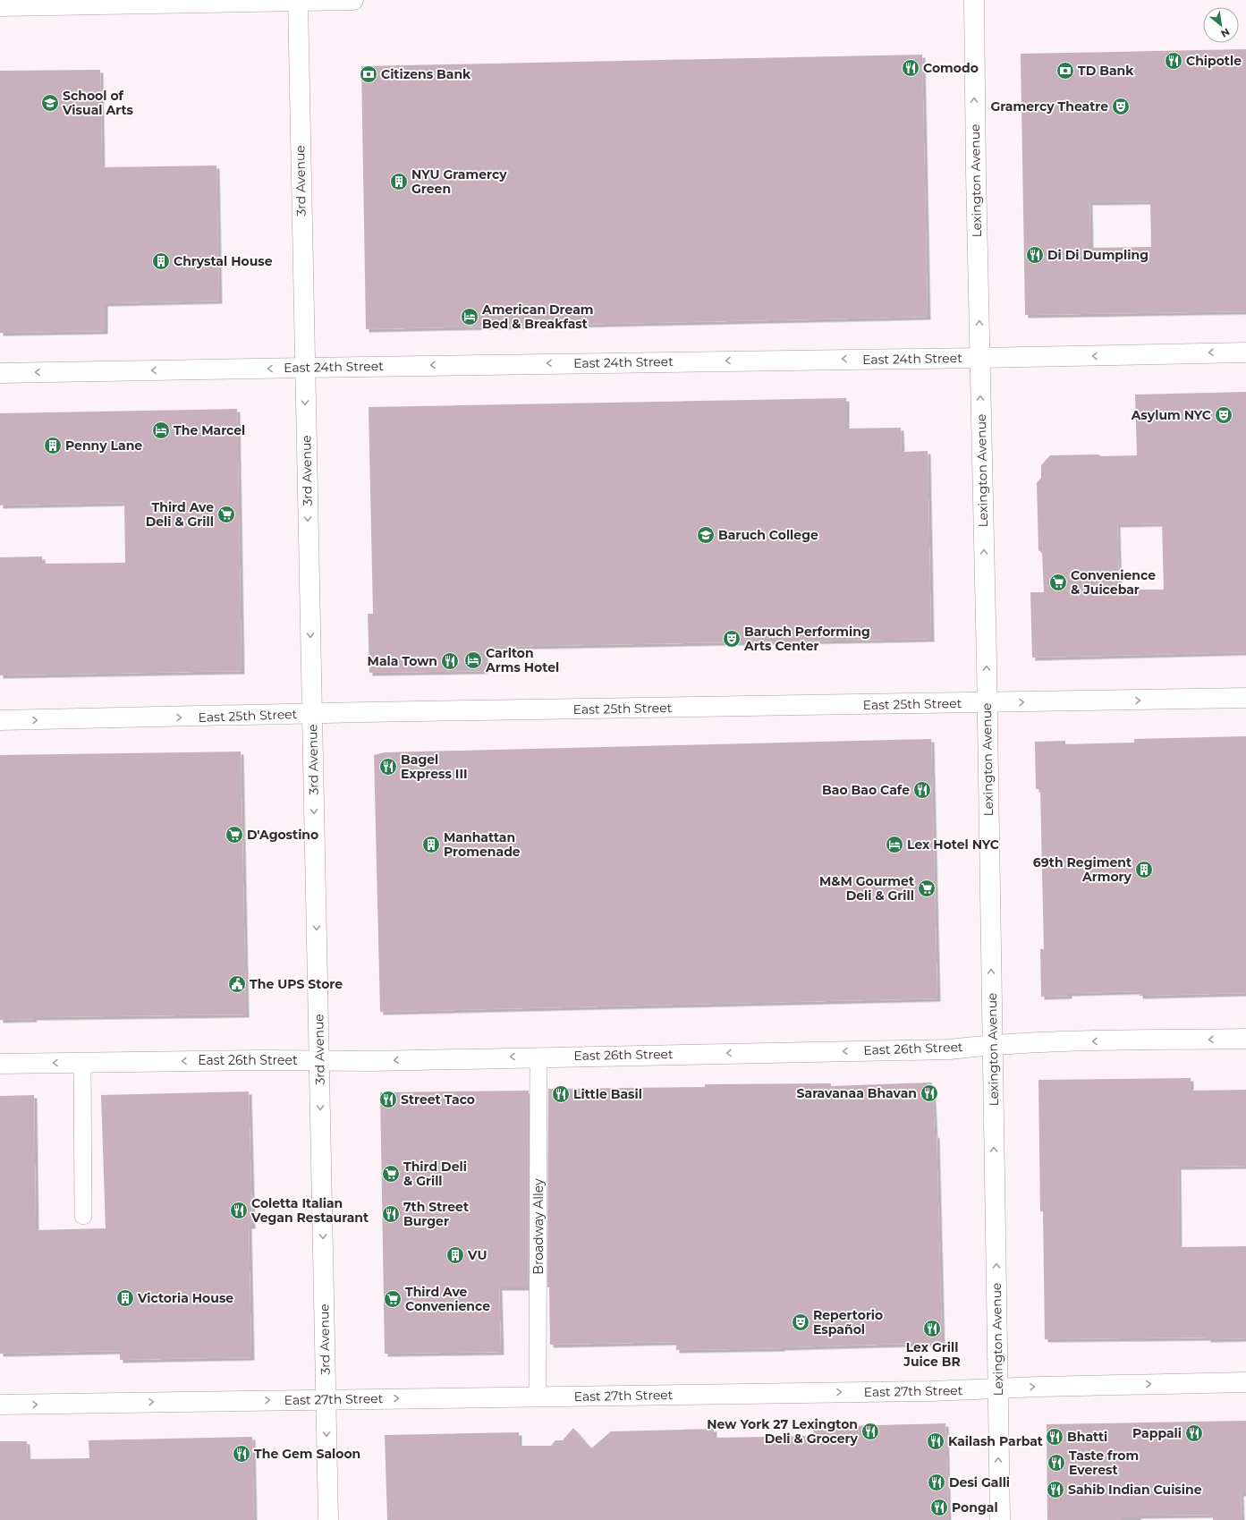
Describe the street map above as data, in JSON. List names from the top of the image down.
{
  "streets": {
    "street": [
      "3rd Avenue",
      "Lexington Avenue",
      "East 24th Street",
      "East 25th Street",
      "East 26th Street",
      "East 27th Street"
    ],
    "lane": ["Broadway Alley"]
  },
  "crossings": [
    ["3rd Avenue", "East 24th Street"],
    ["3rd Avenue", "East 25th Street"],
    ["3rd Avenue", "East 26th Street"],
    ["3rd Avenue", "East 27th Street"],
    ["Lexington Avenue", "East 24th Street"],
    ["Lexington Avenue", "East 25th Street"],
    ["Lexington Avenue", "East 26th Street"],
    ["Lexington Avenue", "East 27th Street"],
    ["East 26th Street", "Broadway Alley"],
    ["Broadway Alley", "East 27th Street"]
  ],
  "one_way": [
    "3rd Avenue",
    "Lexington Avenue",
    "East 24th Street",
    "East 25th Street",
    "East 26th Street",
    "East 27th Street"
  ],
  "places": {
    "restaurant": [
      "Chipotle",
      "Comodo",
      "Di Di Dumpling",
      "Mala Town",
      "Bagel Express III",
      "Bao Bao Cafe",
      "Saravanaa Bhavan",
      "Little Basil",
      "Street Taco",
      "Coletta Italian Vegan Restaurant",
      "7th Street Burger",
      "Lex Grill Juice BR",
      "New York 27 Lexington Deli & Grocery",
      "Pappali",
      "Bhatti",
      "Kailash Parbat",
      "The Gem Saloon",
      "Taste from Everest",
      "Desi Galli",
      "Sahib Indian Cuisine",
      "Pongal"
    ],
    "bank": ["TD Bank", "Citizens Bank"],
    "school or university": ["School of Visual Arts", "Baruch College"],
    "theatre": [
      "Gramercy Theatre",
      "Asylum NYC",
      "Baruch Performing Arts Center",
      "Repertorio Español"
    ],
    "building": [
      "NYU Gramercy Green",
      "Chrystal House",
      "Penny Lane",
      "Manhattan Promenade",
      "69th Regiment Armory",
      "VU",
      "Victoria House"
    ],
    "hotel": [
      "American Dream Bed & Breakfast",
      "The Marcel",
      "Carlton Arms Hotel",
      "Lex Hotel NYC"
    ],
    "supermarket": [
      "Third Ave Deli & Grill",
      "Convenience & Juicebar",
      "D'Agostino",
      "M&M Gourmet Deli & Grill",
      "Third Deli & Grill",
      "Third Ave Convenience"
    ],
    "public building": ["The UPS Store"]
  },
  "north": "bottom right"
}
